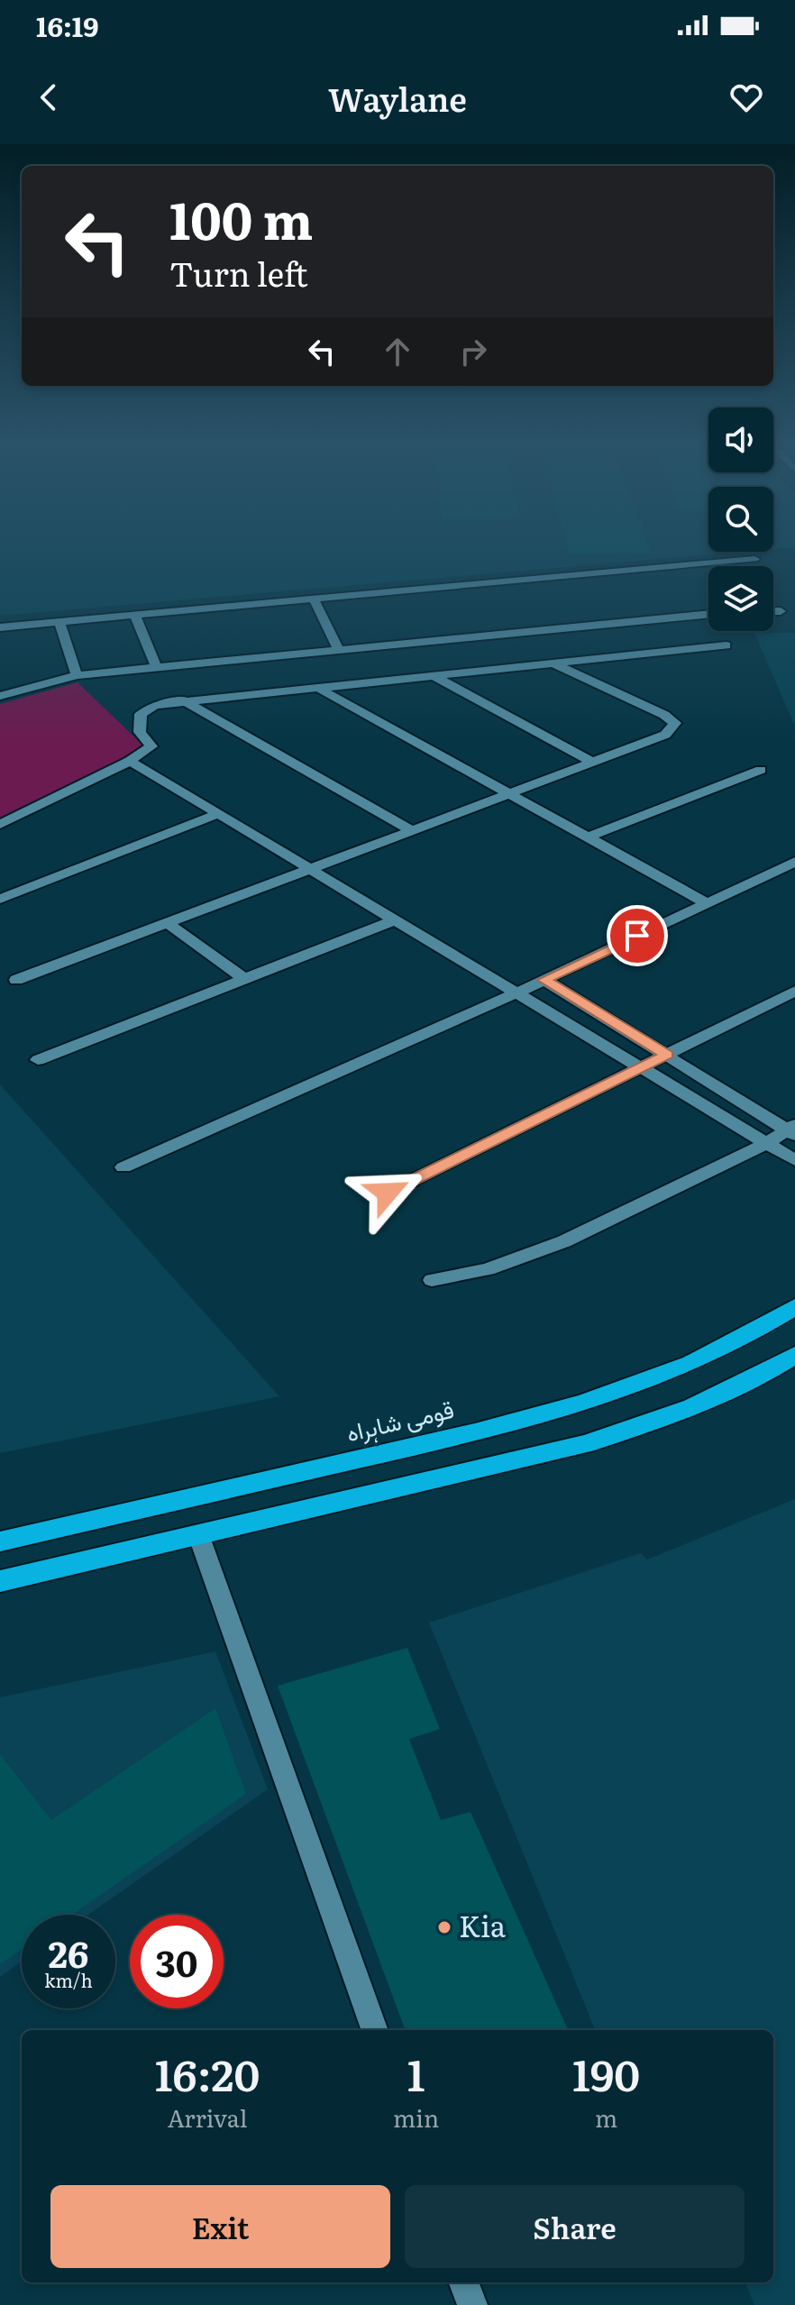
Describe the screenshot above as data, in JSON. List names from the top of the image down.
{
  "streets": {
    "highway": ["قومی شاہراہ"]
  },
  "places": ["Kia"],
  "page": {
    "status": "16:19",
    "header": "Waylane",
    "turn": ["100 m", "Turn left"],
    "speed": "26 km/h",
    "limit": "30",
    "eta": [
      "16:20",
      "Arrival",
      "1",
      "min",
      "190",
      "m"
    ],
    "buttons": ["Exit", "Share"]
  }
}
